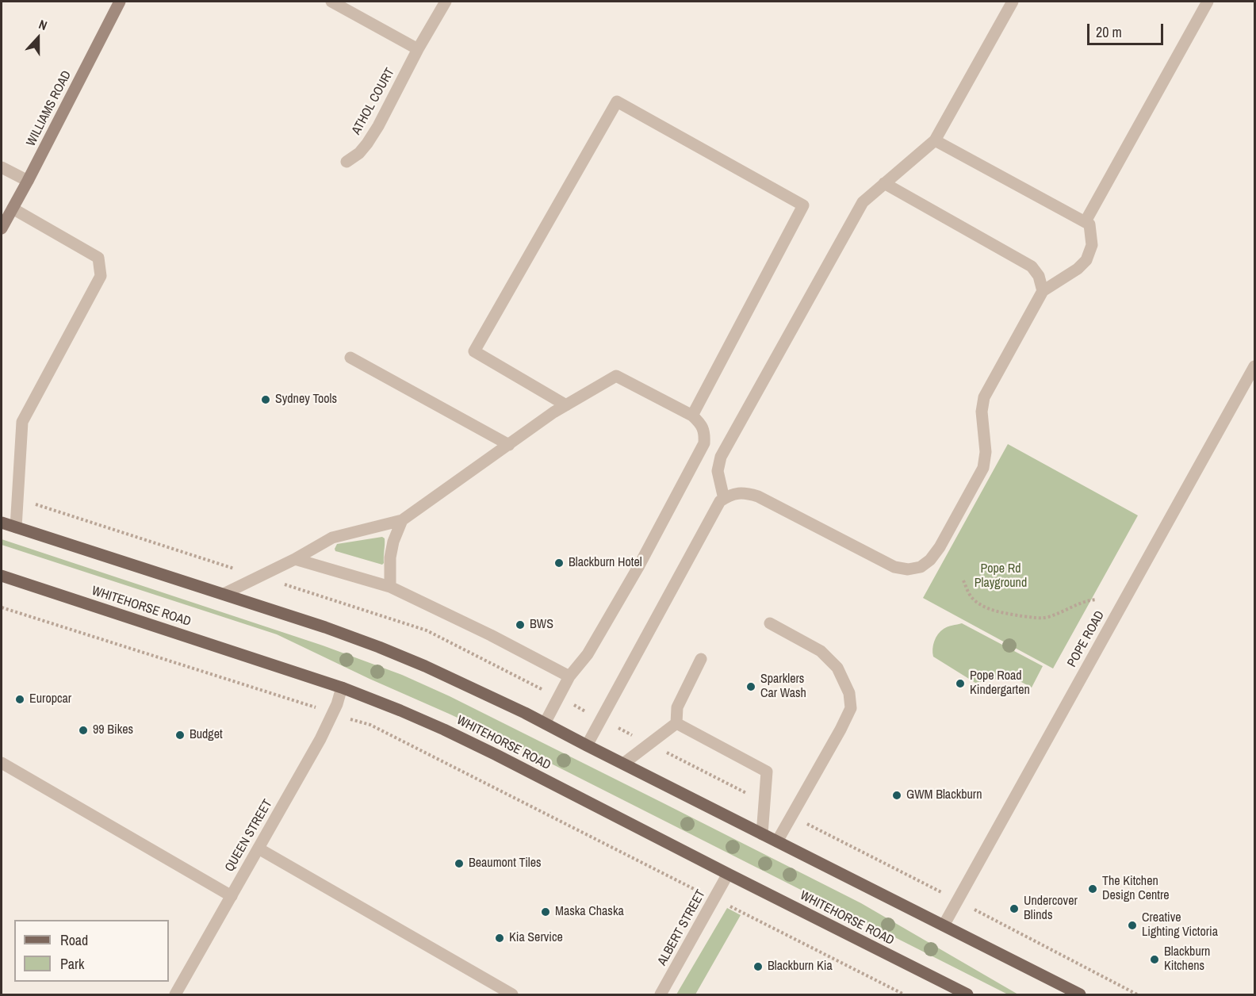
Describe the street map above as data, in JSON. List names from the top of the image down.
{
  "streets": {
    "main road": ["WILLIAMS ROAD", "WHITEHORSE ROAD"],
    "street": [
      "ATHOL COURT",
      "POPE ROAD",
      "QUEEN STREET",
      "ALBERT STREET"
    ]
  },
  "crossings": [
    ["WHITEHORSE ROAD", "QUEEN STREET"],
    ["WHITEHORSE ROAD", "ALBERT STREET"]
  ],
  "parks": ["Pope Rd Playground"],
  "places": [
    "Sydney Tools",
    "Blackburn Hotel",
    "BWS",
    "Pope Road Kindergarten",
    "Sparklers Car Wash",
    "Europcar",
    "99 Bikes",
    "Budget",
    "GWM Blackburn",
    "Beaumont Tiles",
    "The Kitchen Design Centre",
    "Undercover Blinds",
    "Maska Chaska",
    "Creative Lighting Victoria",
    "Kia Service",
    "Blackburn Kitchens",
    "Blackburn Kia"
  ],
  "legend": ["Road", "Park"],
  "scale_bar": "20 m",
  "north": "top"
}
